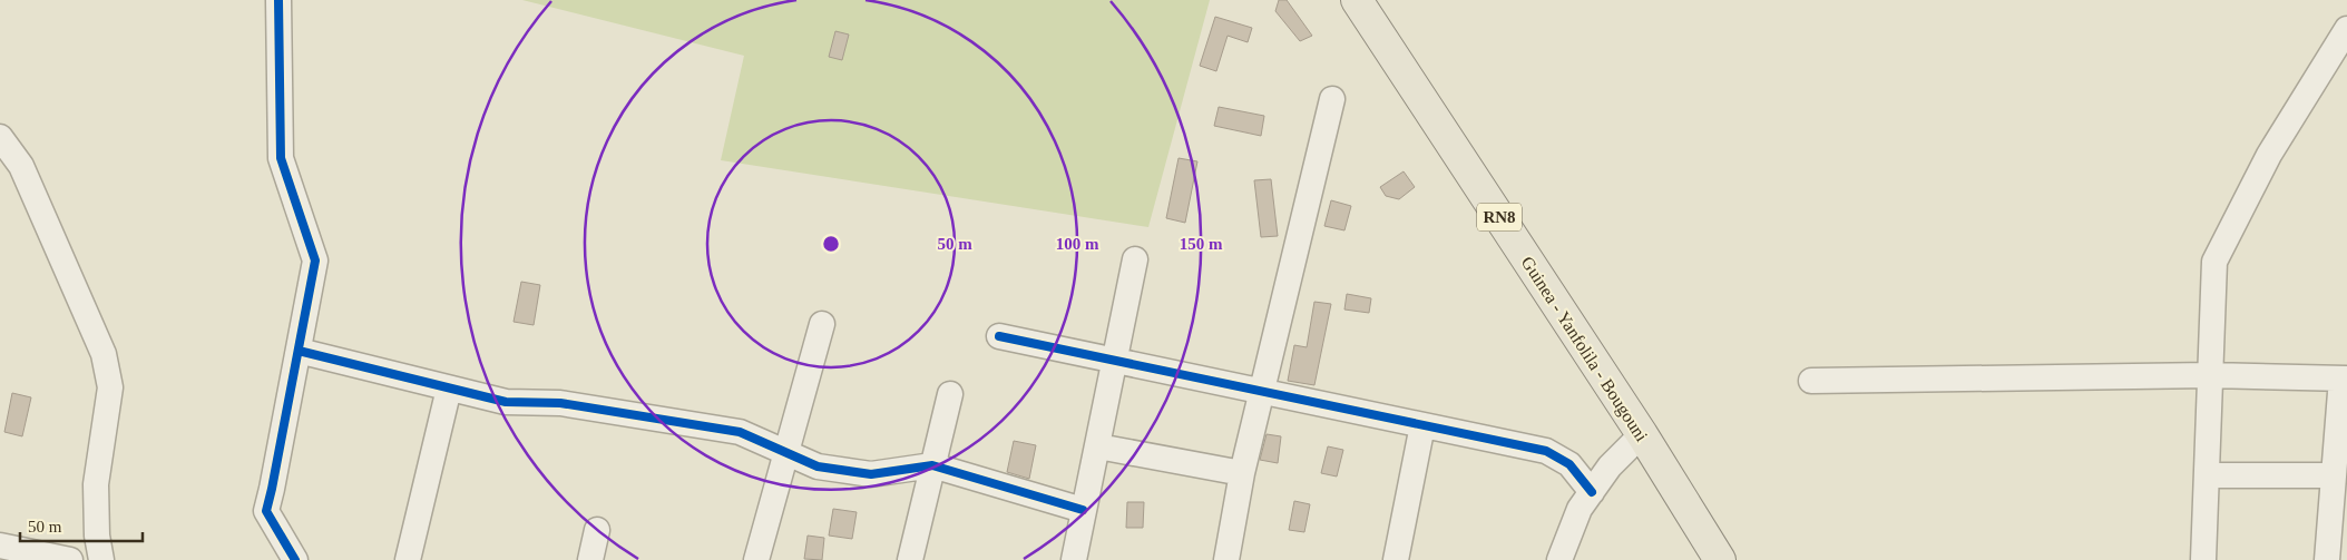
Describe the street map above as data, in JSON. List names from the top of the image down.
{
  "streets": {
    "main road": ["RN8", "Guinea - Yanfolila - Bougouni"]
  },
  "scale_bar": "50 m",
  "rings": ["50 m", "100 m", "150 m"]
}
